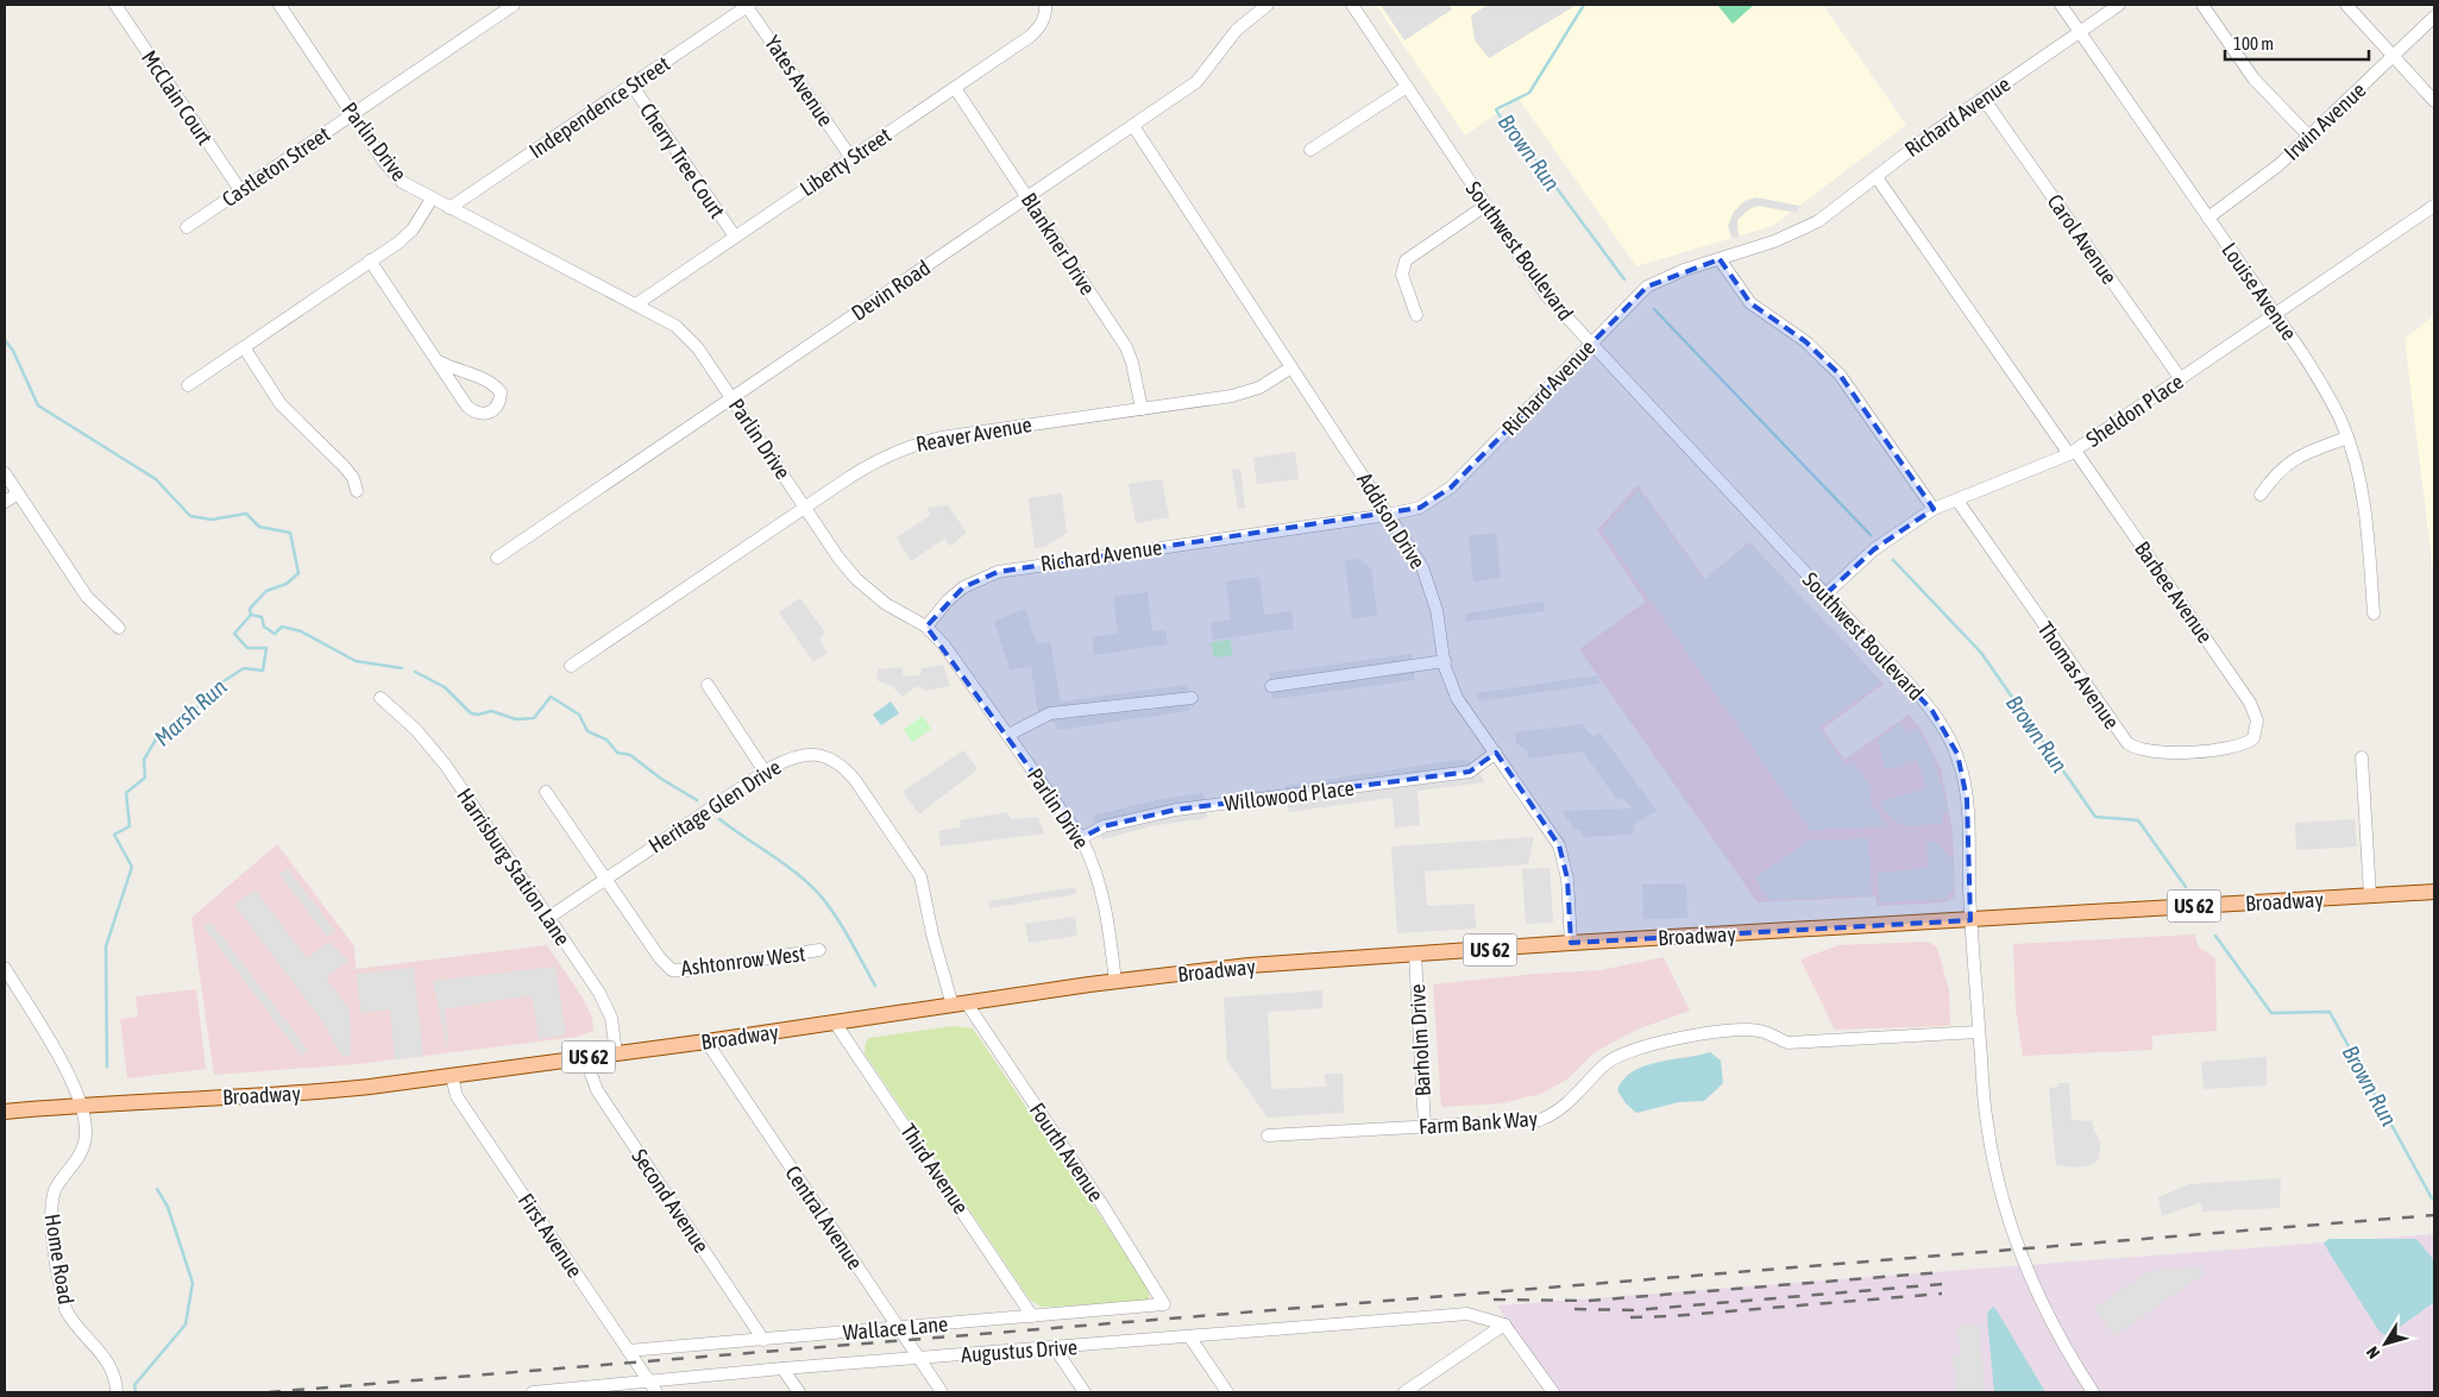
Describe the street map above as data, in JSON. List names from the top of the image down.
{
  "streets": {
    "main road": ["Broadway", "US 62"],
    "street": [
      "Yates Avenue",
      "McClain Court",
      "Independence Street",
      "Richard Avenue",
      "Irwin Avenue",
      "Parlin Drive",
      "Cherry Tree Court",
      "Liberty Street",
      "Castleton Street",
      "Carol Avenue",
      "Blankner Drive",
      "Southwest Boulevard",
      "Devin Road",
      "Louise Avenue",
      "Sheldon Place",
      "Reaver Avenue",
      "Addison Drive",
      "Barbee Avenue",
      "Thomas Avenue",
      "Willowood Place",
      "Heritage Glen Drive",
      "Harrisburg Station Lane",
      "Ashtonrow West",
      "Barholm Drive",
      "Farm Bank Way",
      "Fourth Avenue",
      "Third Avenue",
      "Second Avenue",
      "Central Avenue",
      "First Avenue",
      "Home Road",
      "Wallace Lane",
      "Augustus Drive"
    ]
  },
  "crossings": [
    ["Yates Avenue", "Independence Street"],
    ["Yates Avenue", "Liberty Street"],
    ["McClain Court", "Castleton Street"],
    ["Independence Street", "Parlin Drive"],
    ["Independence Street", "Cherry Tree Court"],
    ["Richard Avenue", "Parlin Drive"],
    ["Richard Avenue", "Carol Avenue"],
    ["Richard Avenue", "Southwest Boulevard"],
    ["Richard Avenue", "Louise Avenue"],
    ["Richard Avenue", "Addison Drive"],
    ["Richard Avenue", "Barbee Avenue"],
    ["Irwin Avenue", "Louise Avenue"],
    ["Parlin Drive", "Liberty Street"],
    ["Parlin Drive", "Castleton Street"],
    ["Parlin Drive", "Devin Road"],
    ["Parlin Drive", "Reaver Avenue"],
    ["Parlin Drive", "Willowood Place"],
    ["Parlin Drive", "Broadway"],
    ["Cherry Tree Court", "Liberty Street"],
    ["Liberty Street", "Blankner Drive"],
    ["Carol Avenue", "Sheldon Place"],
    ["Blankner Drive", "Devin Road"],
    ["Blankner Drive", "Reaver Avenue"],
    ["Southwest Boulevard", "Sheldon Place"],
    ["Southwest Boulevard", "Broadway"],
    ["Southwest Boulevard", "Farm Bank Way"],
    ["Devin Road", "Addison Drive"],
    ["Louise Avenue", "Sheldon Place"],
    ["Sheldon Place", "Barbee Avenue"],
    ["Sheldon Place", "Thomas Avenue"],
    ["Reaver Avenue", "Addison Drive"],
    ["Addison Drive", "Willowood Place"],
    ["Addison Drive", "Broadway"],
    ["Barbee Avenue", "Thomas Avenue"],
    ["Heritage Glen Drive", "Harrisburg Station Lane"],
    ["Heritage Glen Drive", "Broadway"],
    ["Heritage Glen Drive", "Ashtonrow West"],
    ["Heritage Glen Drive", "Fourth Avenue"],
    ["Harrisburg Station Lane", "Broadway"],
    ["Broadway", "Barholm Drive"],
    ["Broadway", "Fourth Avenue"],
    ["Broadway", "Third Avenue"],
    ["Broadway", "Second Avenue"],
    ["Broadway", "Central Avenue"],
    ["Broadway", "First Avenue"],
    ["Broadway", "Home Road"],
    ["Barholm Drive", "Farm Bank Way"],
    ["Fourth Avenue", "Wallace Lane"],
    ["Third Avenue", "Wallace Lane"],
    ["Second Avenue", "Wallace Lane"],
    ["Central Avenue", "Wallace Lane"],
    ["Central Avenue", "Augustus Drive"],
    ["First Avenue", "Wallace Lane"],
    ["First Avenue", "Augustus Drive"]
  ],
  "water": ["Brown Run", "Marsh Run"],
  "scale_bar": "100 m",
  "north": "bottom left"
}
